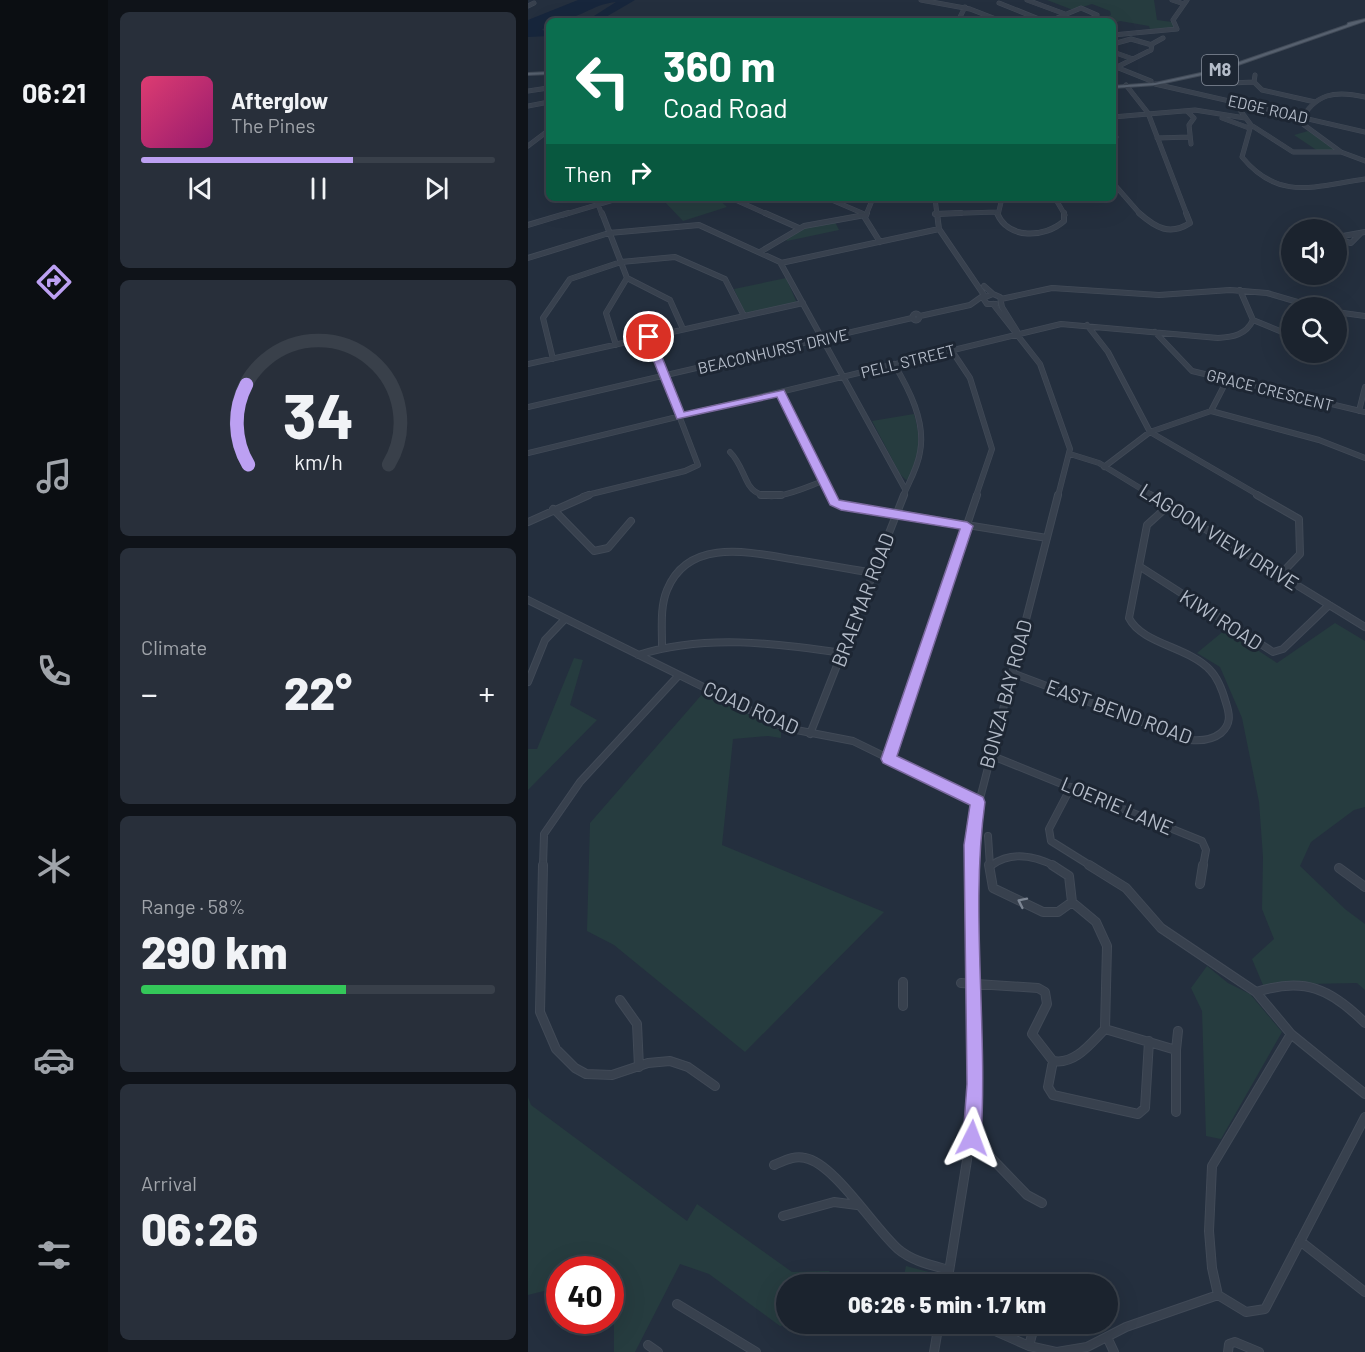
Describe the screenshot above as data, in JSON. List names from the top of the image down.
{
  "streets": {
    "main road": ["M8"],
    "street": [
      "EDGE ROAD",
      "BEACONHURST DRIVE",
      "PELL STREET",
      "GRACE CRESCENT",
      "LAGOON VIEW DRIVE",
      "BRAEMAR ROAD",
      "KIWI ROAD",
      "BONZA BAY ROAD",
      "COAD ROAD",
      "EAST BEND ROAD",
      "LOERIE LANE"
    ]
  },
  "crossings": [
    ["M8", "EDGE ROAD"],
    ["PELL STREET", "GRACE CRESCENT"],
    ["PELL STREET", "BRAEMAR ROAD"],
    ["PELL STREET", "BONZA BAY ROAD"],
    ["GRACE CRESCENT", "LAGOON VIEW DRIVE"],
    ["LAGOON VIEW DRIVE", "KIWI ROAD"],
    ["LAGOON VIEW DRIVE", "BONZA BAY ROAD"],
    ["LAGOON VIEW DRIVE", "EAST BEND ROAD"],
    ["BRAEMAR ROAD", "COAD ROAD"],
    ["KIWI ROAD", "EAST BEND ROAD"],
    ["BONZA BAY ROAD", "COAD ROAD"],
    ["BONZA BAY ROAD", "EAST BEND ROAD"],
    ["BONZA BAY ROAD", "LOERIE LANE"]
  ],
  "page": {
    "tabs": "06:21",
    "turn": ["360 m", "Coad Road"],
    "song": ["Afterglow", "The Pines"],
    "then": "Then",
    "tile": [
      "Climate",
      ["Range · 58%", "290 km"],
      ["Arrival", "06:26"]
    ],
    "heat": ["−", "22°", "+"],
    "limit": "40",
    "trip": "06:26 · 5 min · 1.7 km",
    "gauge": ["34", "km/h"]
  }
}
